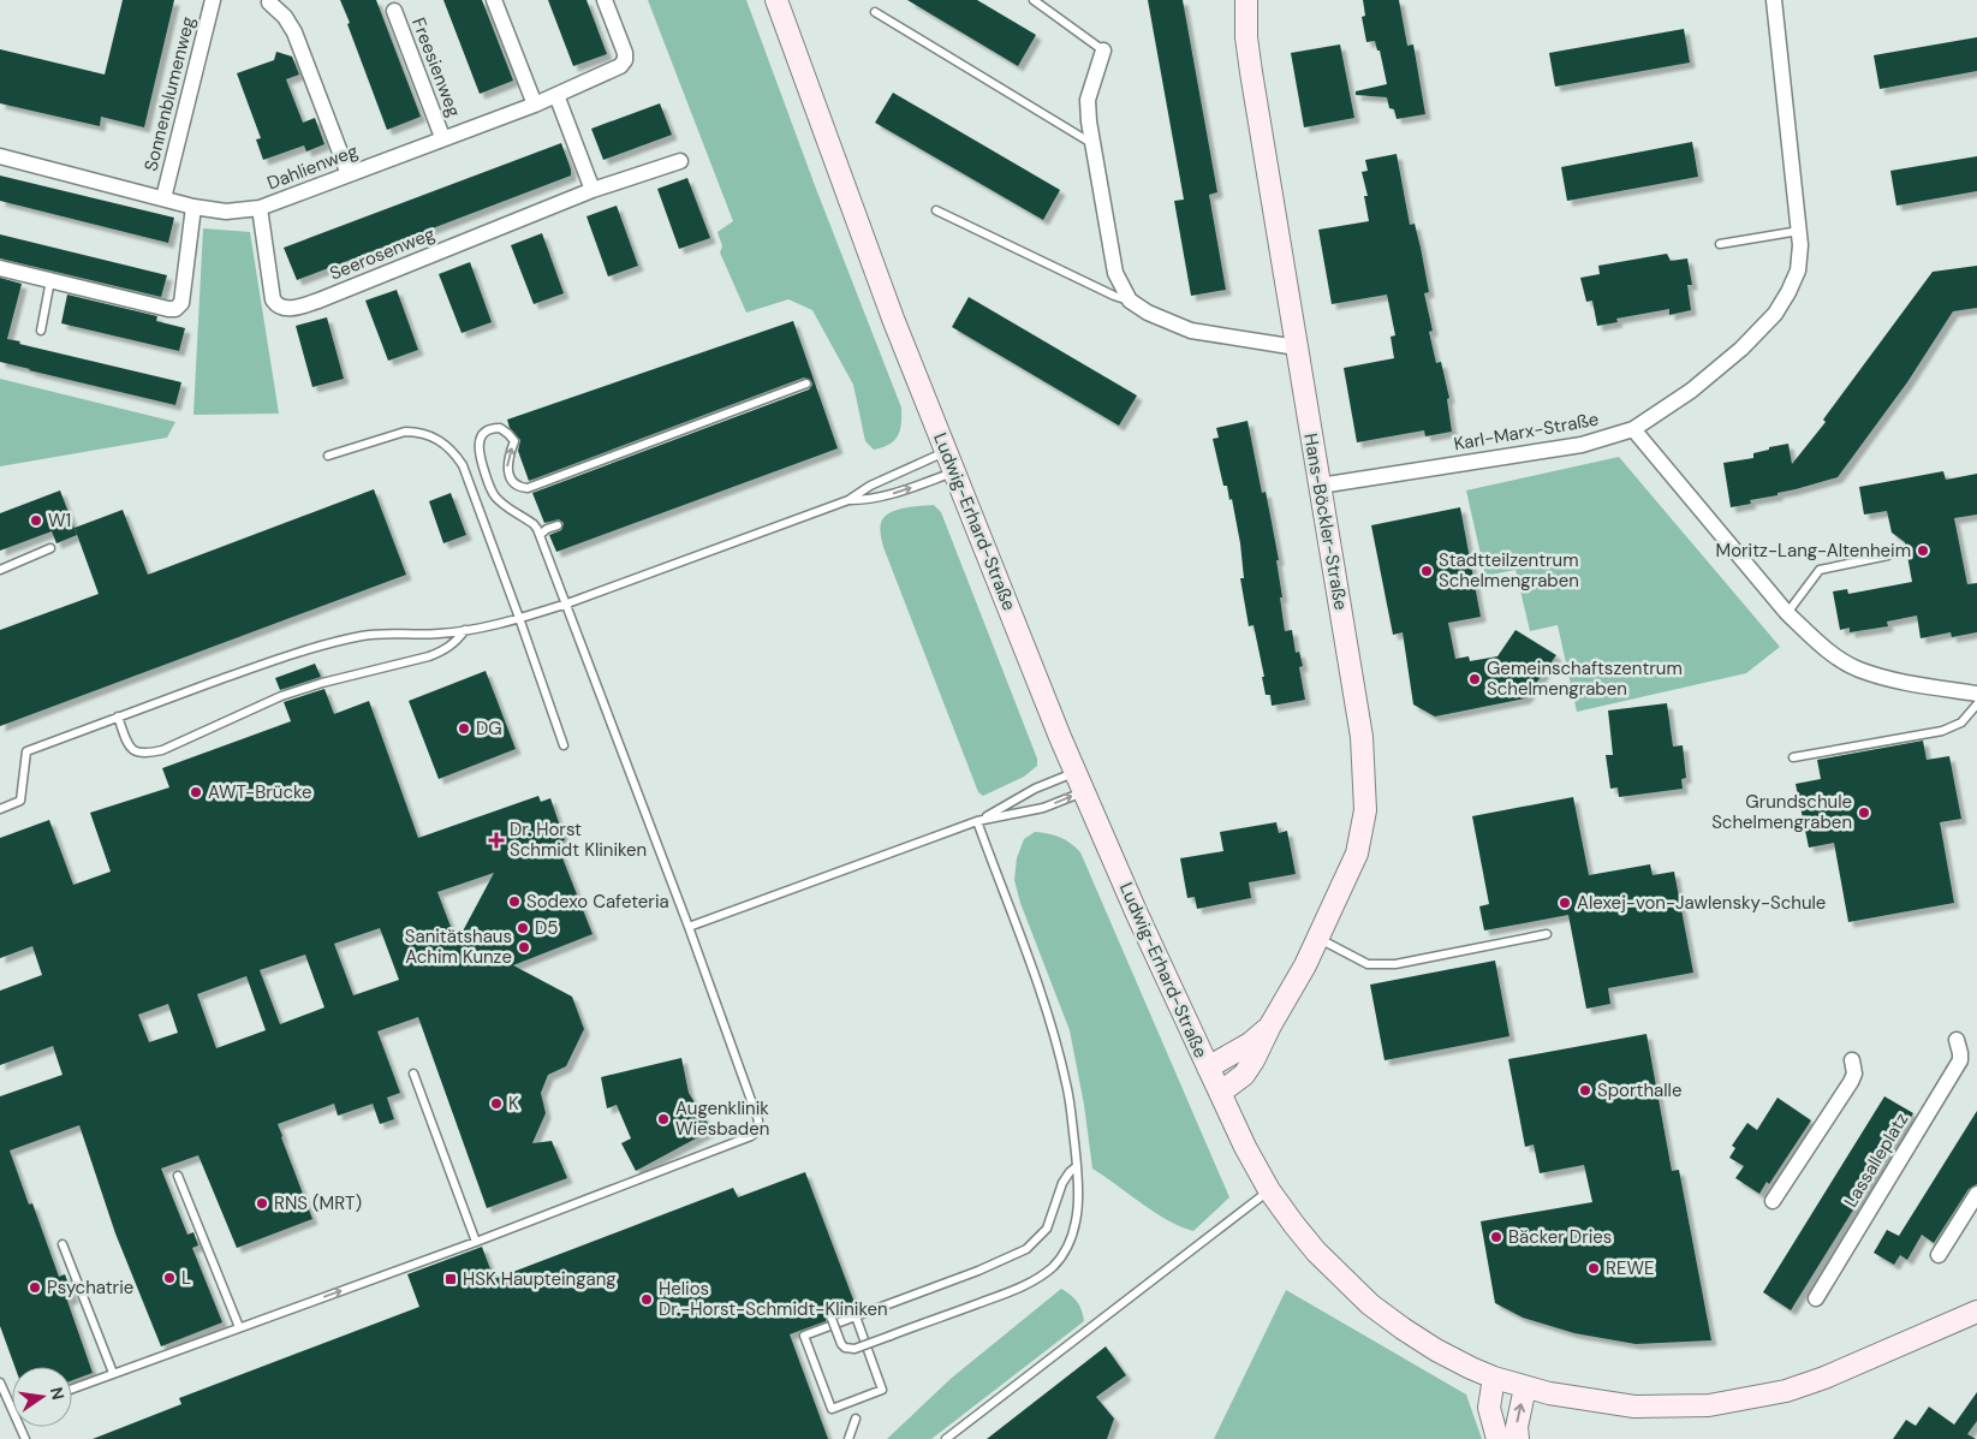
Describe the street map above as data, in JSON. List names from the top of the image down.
{
  "streets": {
    "main road": ["Ludwig-Erhard-Straße", "Hans-Böckler-Straße"],
    "street": [
      "Freesienweg",
      "Sonnenblumenweg",
      "Dahlienweg",
      "Seerosenweg",
      "Karl-Marx-Straße",
      "Lassalleplatz"
    ]
  },
  "crossings": [
    ["Freesienweg", "Dahlienweg"],
    ["Sonnenblumenweg", "Dahlienweg"],
    ["Dahlienweg", "Seerosenweg"],
    ["Karl-Marx-Straße", "Hans-Böckler-Straße"],
    ["Ludwig-Erhard-Straße", "Hans-Böckler-Straße"]
  ],
  "places": {
    "other": [
      "W1",
      "Moritz-Lang-Altenheim",
      "Stadtteilzentrum Schelmengraben",
      "Gemeinschaftszentrum Schelmengraben",
      "DG",
      "AWT-Brücke",
      "Grundschule Schelmengraben",
      "Sodexo Cafeteria",
      "Alexej-von-Jawlensky-Schule",
      "D5",
      "Sanitätshaus Achim Kunze",
      "Sporthalle",
      "K",
      "Augenklinik Wiesbaden",
      "RNS (MRT)",
      "Bäcker Dries",
      "REWE",
      "L",
      "Psychatrie",
      "Helios Dr.-Horst-Schmidt-Kliniken"
    ],
    "health": ["Dr. Horst Schmidt Kliniken"],
    "transit": ["HSK Haupteingang"]
  },
  "north": "right"
}
